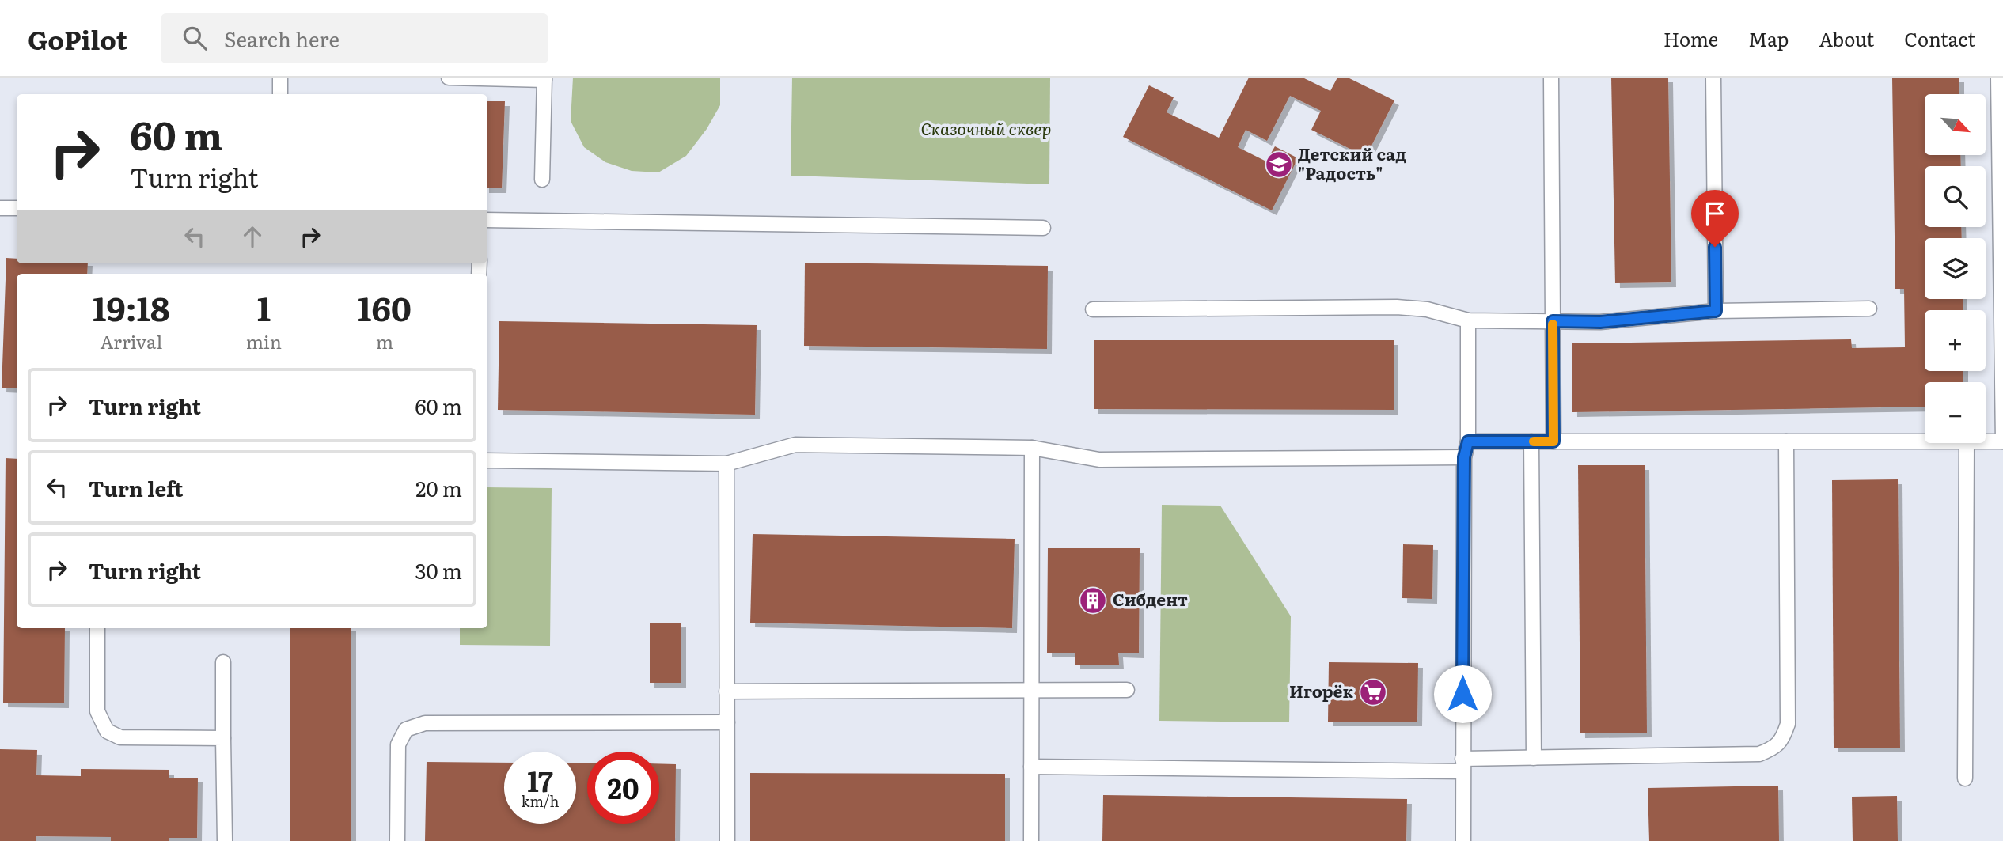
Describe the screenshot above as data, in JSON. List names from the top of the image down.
{
  "parks": ["Сказочный сквер"],
  "places": {
    "school or university": ["Детский сад \"Радость\""],
    "building": ["Сибдент"],
    "supermarket": ["Игорёк"]
  },
  "north": "bottom right",
  "page": {
    "header": "GoPilot",
    "search": "Search here",
    "nav": [
      "Home",
      "Map",
      "About",
      "Contact"
    ],
    "map_buttons": ["+", "−"],
    "turn": ["60 m", "Turn right"],
    "eta": [
      "19:18",
      "Arrival",
      "1",
      "min",
      "160",
      "m"
    ],
    "list": [
      {
        "name": "Turn right",
        "value": "60 m"
      },
      {
        "name": "Turn left",
        "value": "20 m"
      },
      {
        "name": "Turn right",
        "value": "30 m"
      }
    ],
    "speed": "17 km/h",
    "limit": "20"
  }
}
